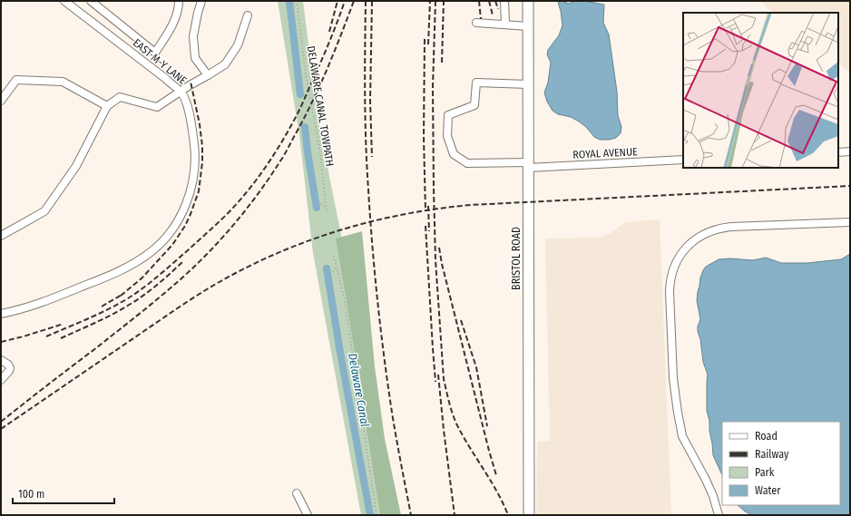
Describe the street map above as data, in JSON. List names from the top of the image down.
{
  "streets": {
    "main road": ["BRISTOL ROAD"],
    "street": ["EAST M-Y LANE", "ROYAL AVENUE"],
    "path": ["DELAWARE CANAL TOWPATH"]
  },
  "crossings": [
    ["ROYAL AVENUE", "BRISTOL ROAD"]
  ],
  "water": ["Delaware Canal"],
  "legend": [
    "Road",
    "Railway",
    "Park",
    "Water"
  ],
  "scale_bar": "100 m"
}
